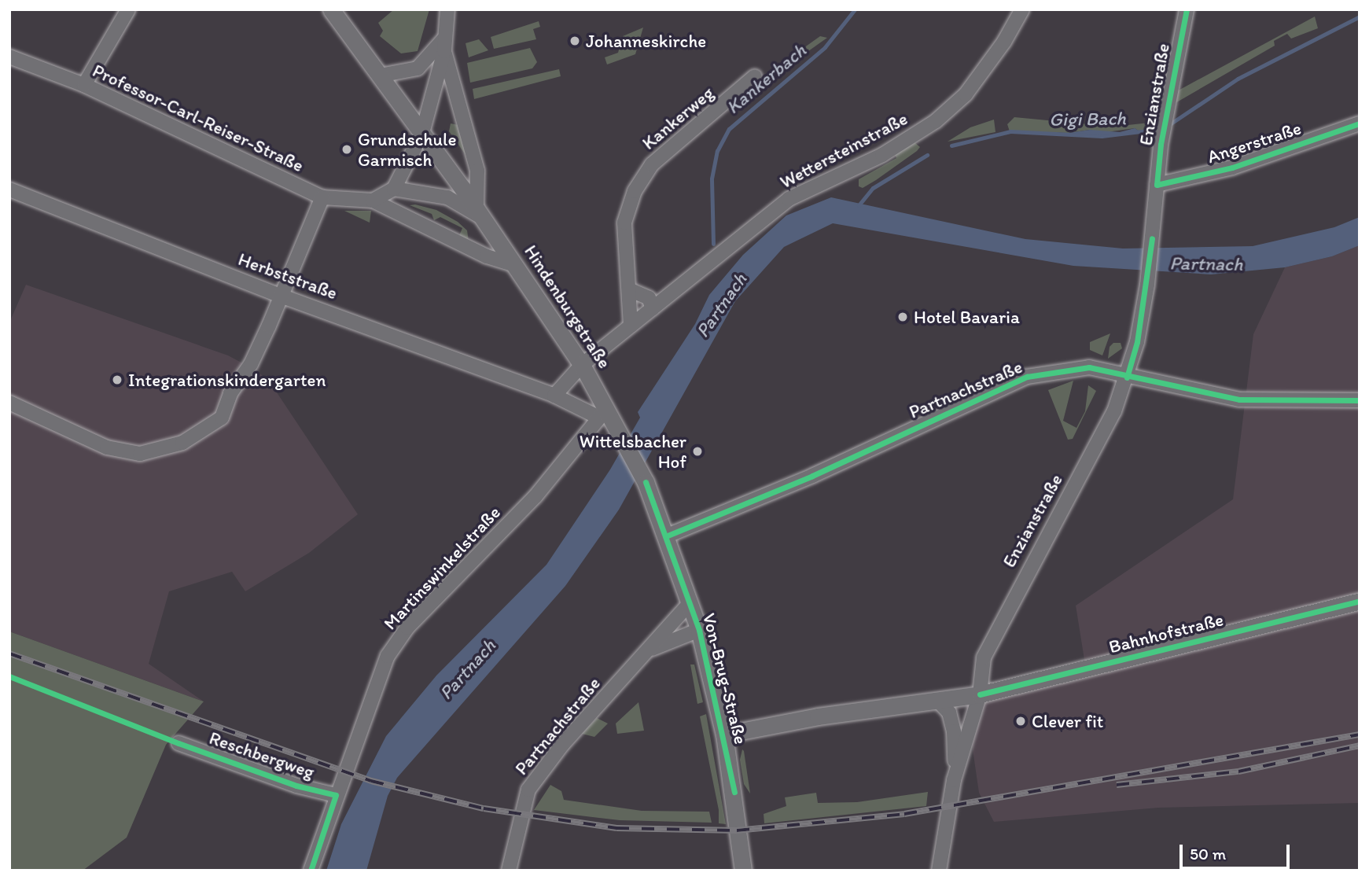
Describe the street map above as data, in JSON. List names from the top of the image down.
{
  "streets": {
    "street": [
      "Enzianstraße",
      "Professor-Carl-Reiser-Straße",
      "Kankerweg",
      "Angerstraße",
      "Wettersteinstraße",
      "Herbststraße",
      "Hindenburgstraße",
      "Partnachstraße",
      "Martinswinkelstraße",
      "Bahnhofstraße",
      "Von-Brug-Straße",
      "Reschbergweg"
    ]
  },
  "crossings": [
    ["Enzianstraße", "Angerstraße"],
    ["Enzianstraße", "Partnachstraße"],
    ["Enzianstraße", "Bahnhofstraße"],
    ["Professor-Carl-Reiser-Straße", "Hindenburgstraße"],
    ["Kankerweg", "Wettersteinstraße"],
    ["Wettersteinstraße", "Hindenburgstraße"],
    ["Herbststraße", "Hindenburgstraße"],
    ["Herbststraße", "Martinswinkelstraße"],
    ["Hindenburgstraße", "Martinswinkelstraße"],
    ["Hindenburgstraße", "Von-Brug-Straße"],
    ["Partnachstraße", "Von-Brug-Straße"],
    ["Martinswinkelstraße", "Reschbergweg"],
    ["Bahnhofstraße", "Von-Brug-Straße"]
  ],
  "water": ["Kankerbach", "Gigi Bach", "Partnach"],
  "places": [
    "Johanneskirche",
    "Grundschule Garmisch",
    "Hotel Bavaria",
    "Integrationskindergarten",
    "Wittelsbacher Hof",
    "Clever fit"
  ],
  "scale_bar": "50 m"
}
